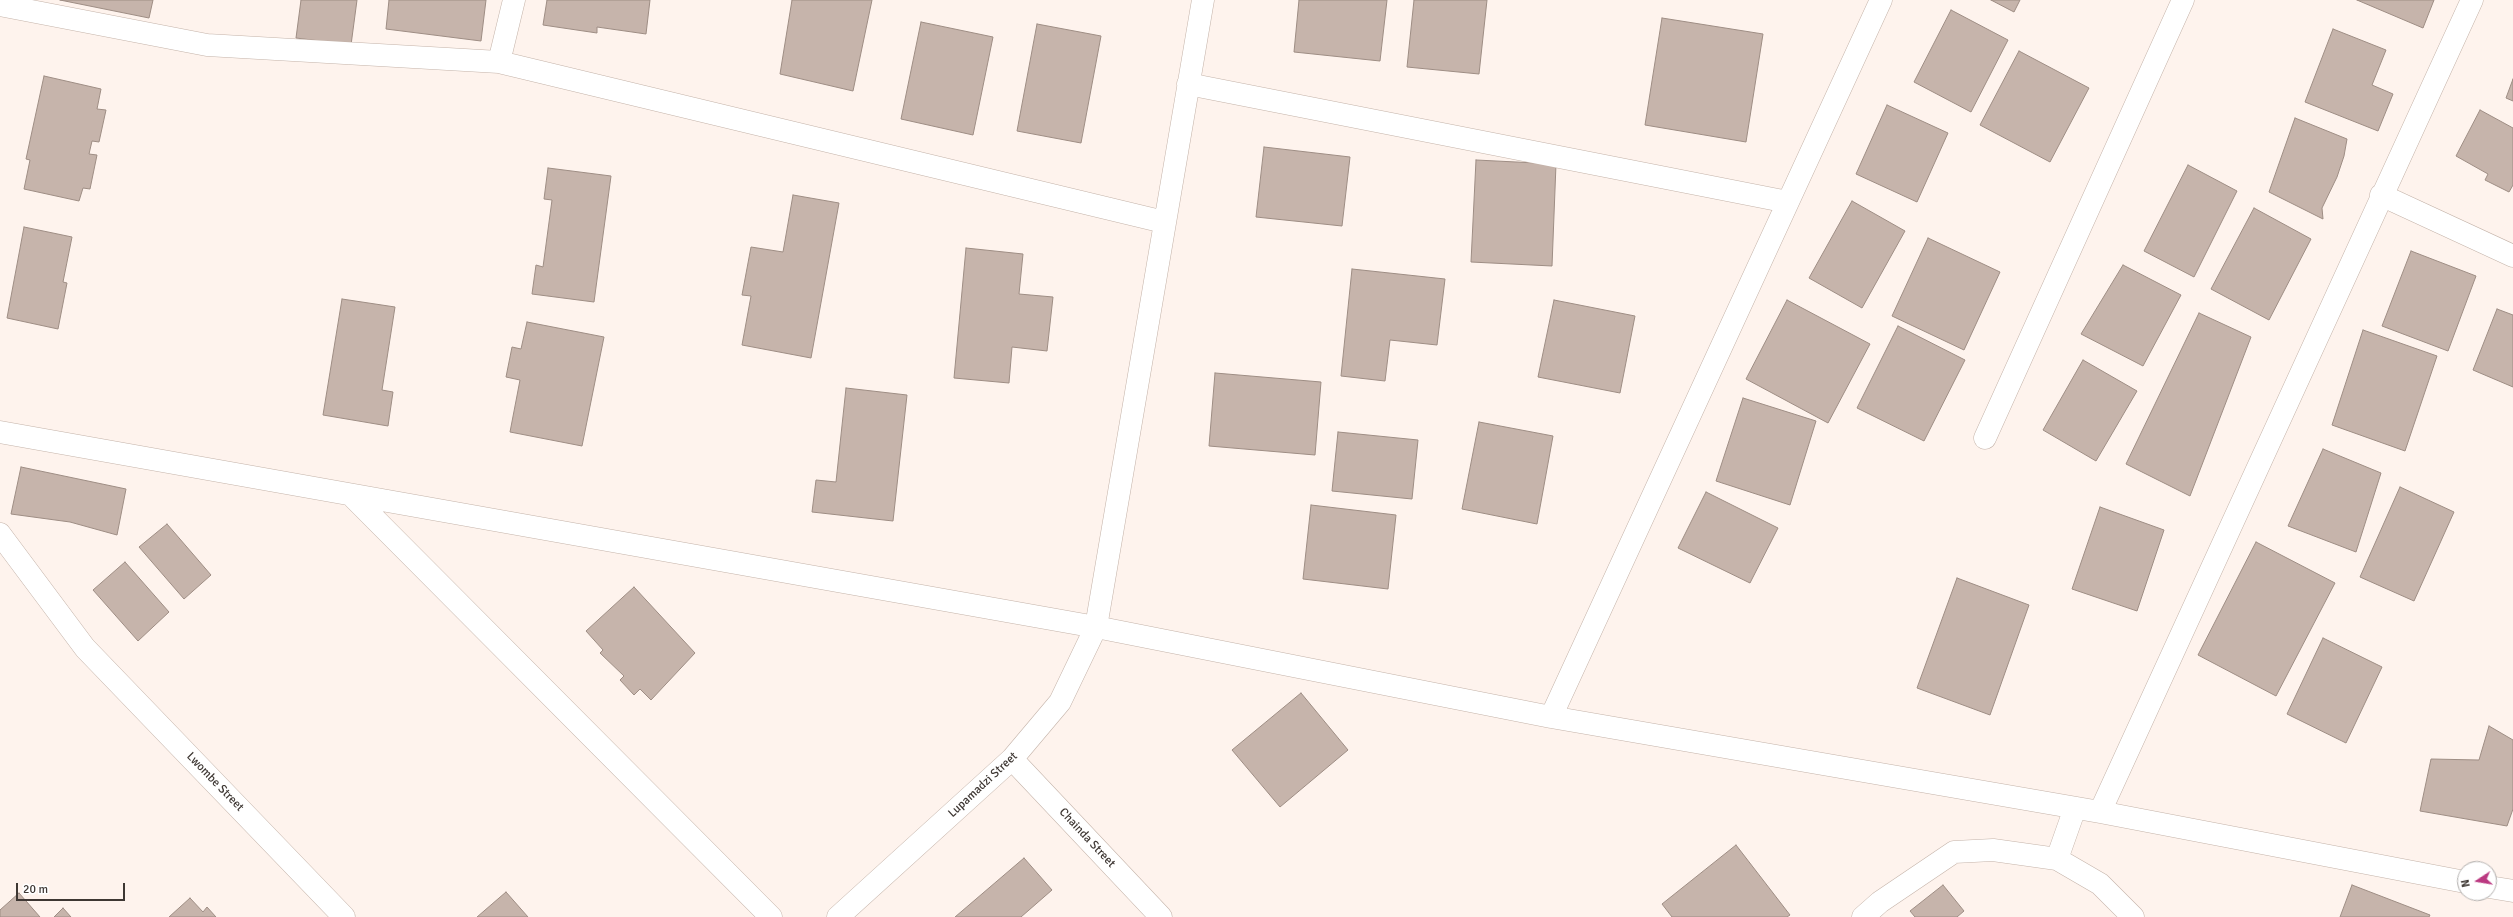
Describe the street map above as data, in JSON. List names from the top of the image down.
{
  "streets": {
    "street": ["Lwombe Street", "Lupamadzi Street", "Chainda Street"]
  },
  "crossings": [
    ["Lupamadzi Street", "Chainda Street"]
  ],
  "scale_bar": "20 m",
  "north": "left"
}
